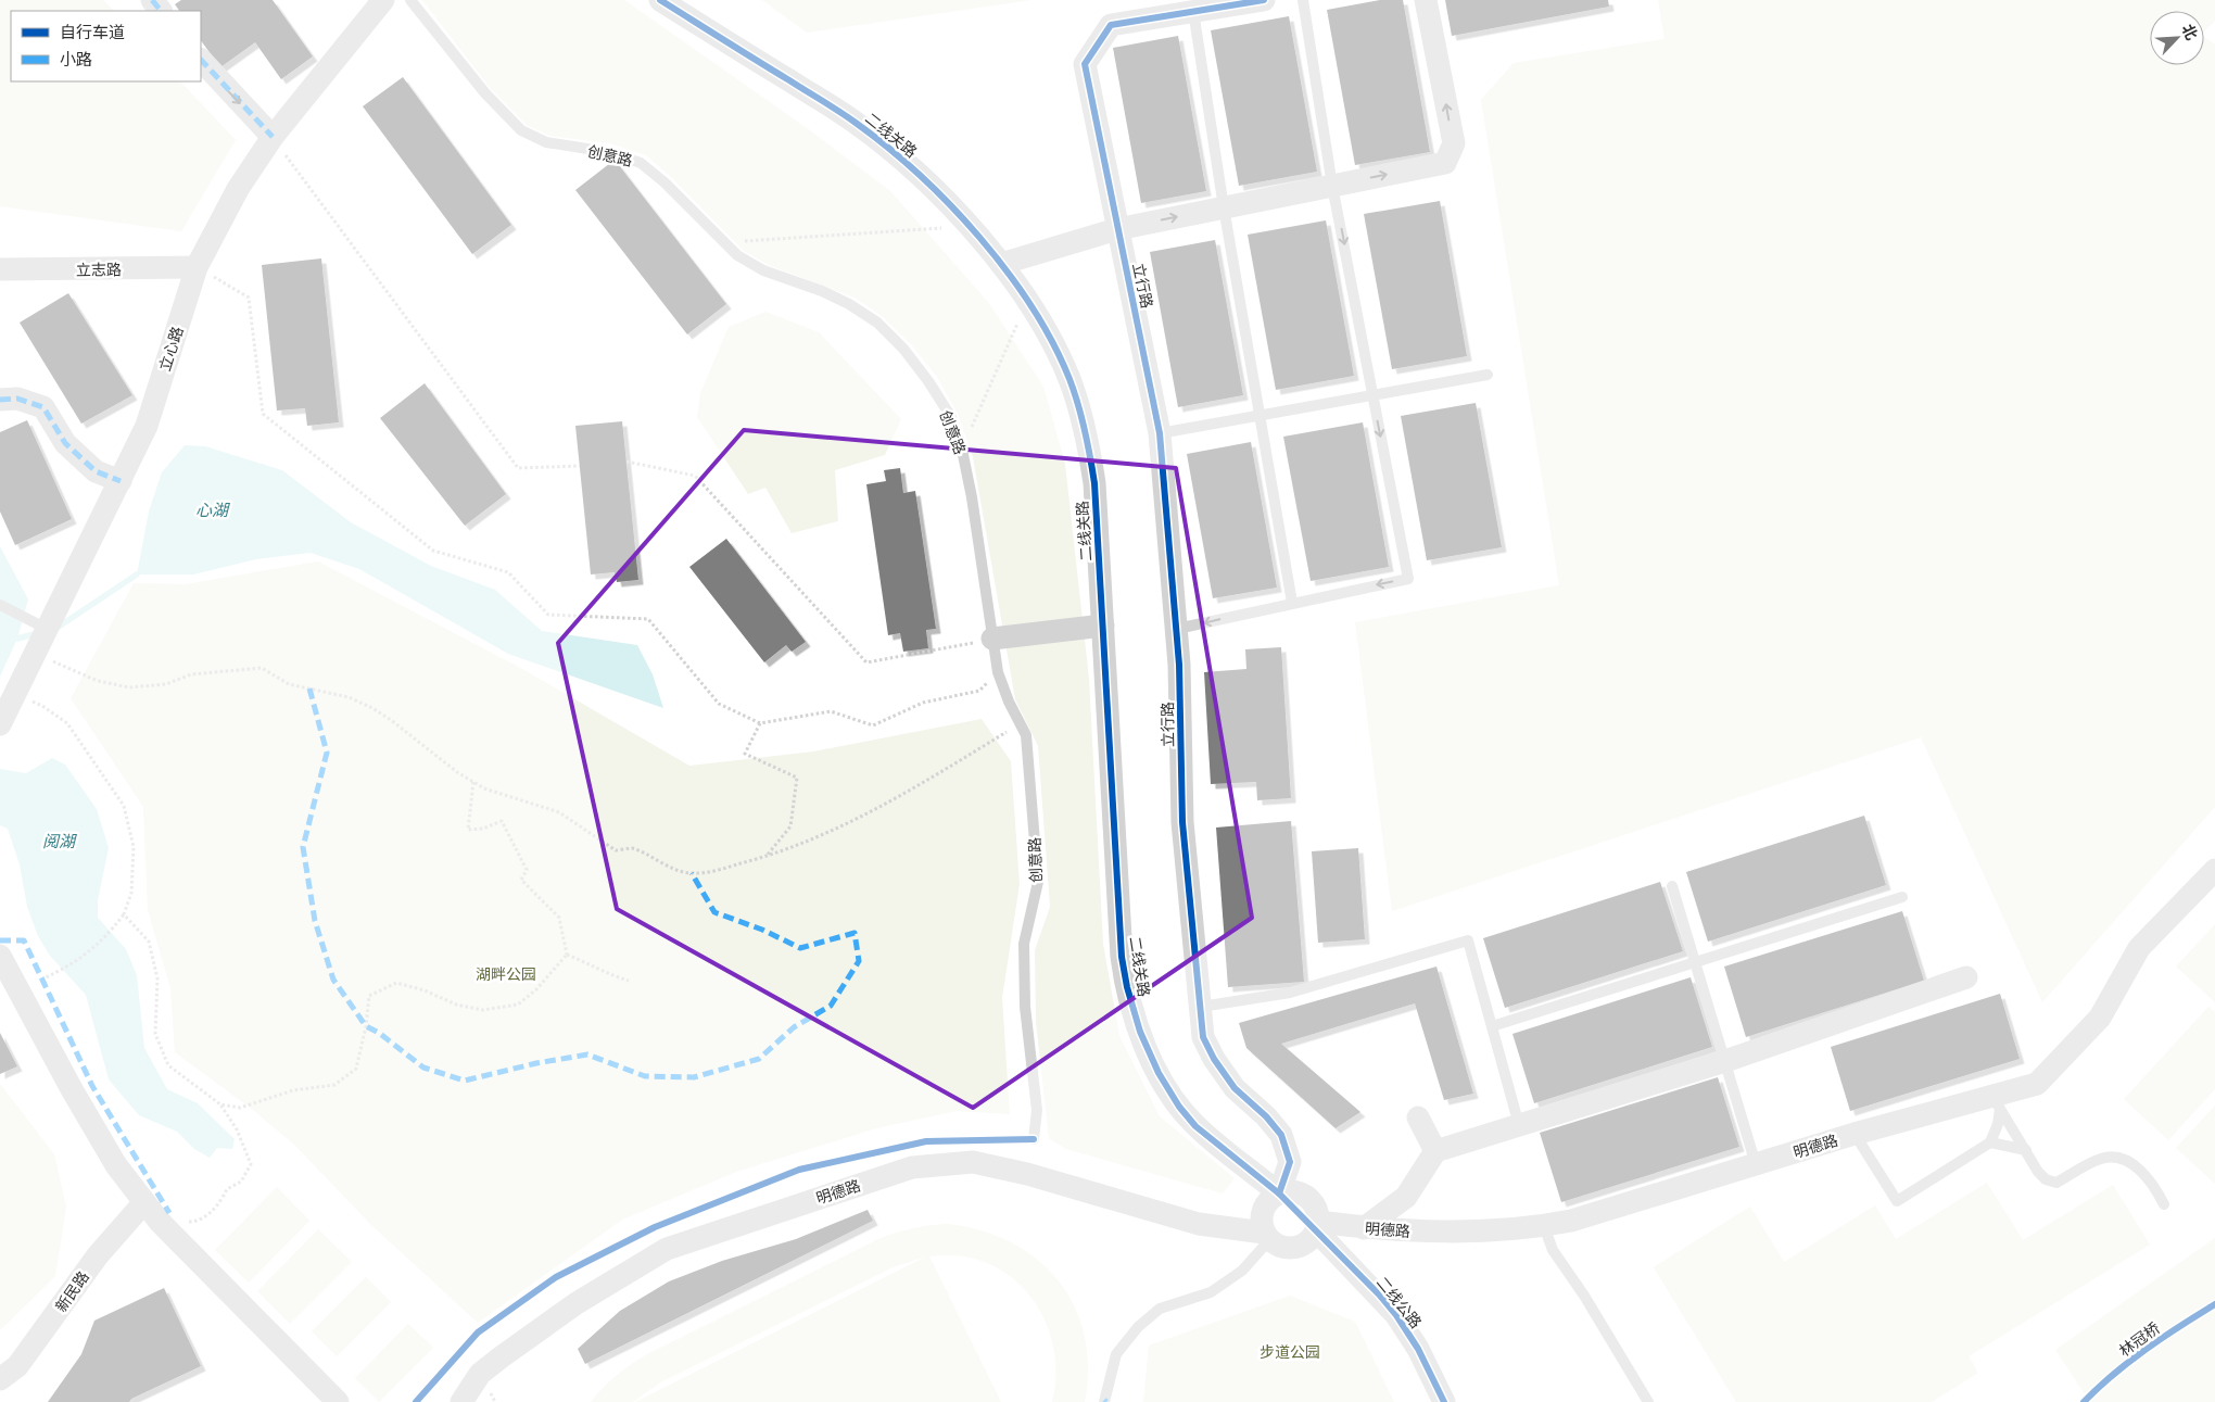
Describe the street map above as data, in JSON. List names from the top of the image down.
{
  "streets": {
    "street": [
      "二线关路",
      "立志路",
      "立行路",
      "立心路",
      "明德路",
      "新民路",
      "二线公路"
    ],
    "lane": ["创意路"],
    "cycle path": ["林冠桥"]
  },
  "crossings": [
    ["二线关路", "立行路"],
    ["二线关路", "明德路"],
    ["二线关路", "二线公路"],
    ["立志路", "立心路"],
    ["立行路", "明德路"],
    ["立行路", "二线公路"],
    ["明德路", "二线公路"]
  ],
  "water": ["心湖", "阅湖"],
  "parks": ["湖畔公园", "步道公园"],
  "legend": ["自行车道", "小路"],
  "north": "top right"
}
